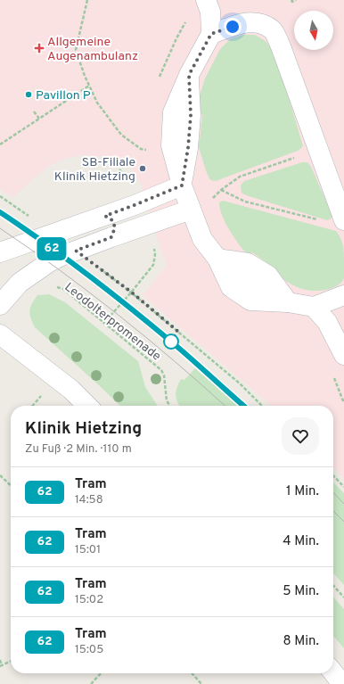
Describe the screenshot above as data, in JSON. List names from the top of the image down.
{
  "streets": {
    "path": ["Leodolterpromenade"]
  },
  "places": {
    "health": ["Allgemeine Augenambulanz"],
    "other": ["Pavillon P", "SB-Filiale Klinik Hietzing"]
  },
  "lines": ["tram line 62"],
  "north": "bottom",
  "page": {
    "on_map": "62",
    "heading": ["Klinik Hietzing", "Zu Fuß · 2 Min. · 110 m"],
    "list": [
      {
        "mark": "62",
        "name": "Tram",
        "note": "14:58",
        "value": "1 Min."
      },
      {
        "mark": "62",
        "name": "Tram",
        "note": "15:01",
        "value": "4 Min."
      },
      {
        "mark": "62",
        "name": "Tram",
        "note": "15:02",
        "value": "5 Min."
      },
      {
        "mark": "62",
        "name": "Tram",
        "note": "15:05",
        "value": "8 Min."
      }
    ]
  }
}
